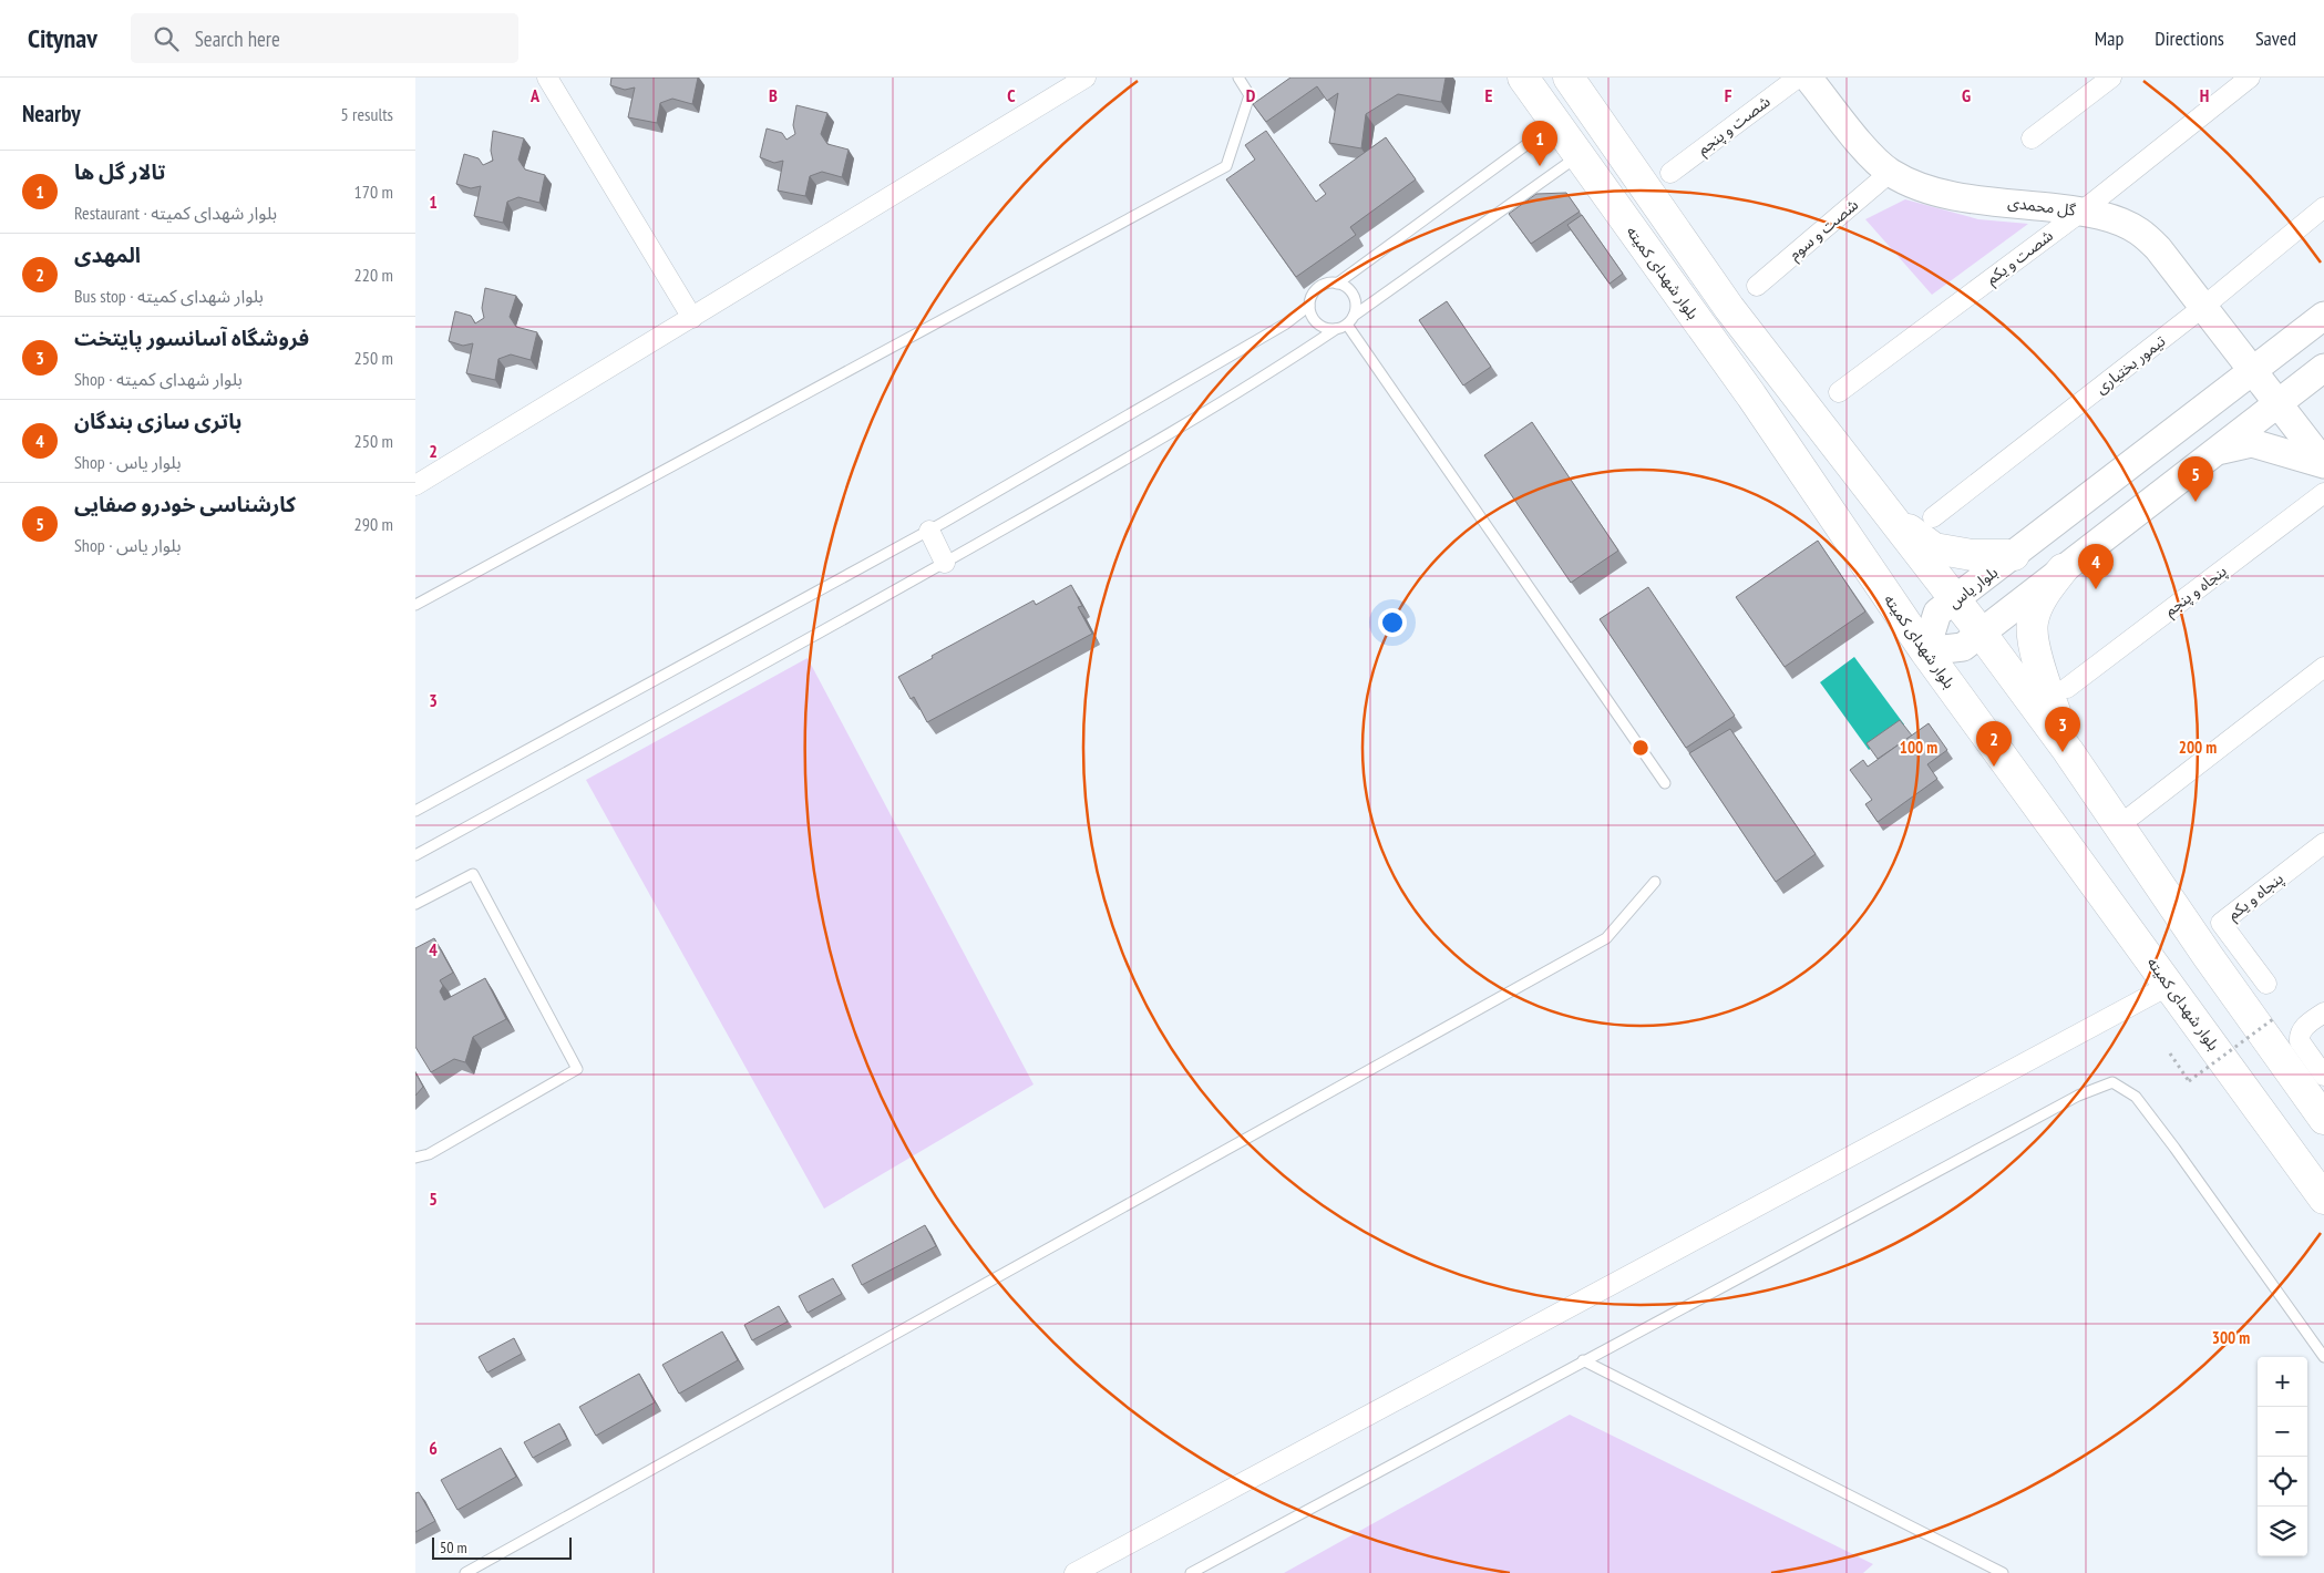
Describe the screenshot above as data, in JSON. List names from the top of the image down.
{
  "streets": {
    "main road": ["گل محمدی", "بلوار شهدای کمیته", "بلوار یاس"],
    "street": [
      "شصت و پنجم",
      "شصت و سوم",
      "شصت و یکم",
      "تیمور بختیاری",
      "پنجاه و پنجم",
      "پنجاه و یکم"
    ]
  },
  "crossings": [
    ["گل محمدی", "شصت و سوم"],
    ["گل محمدی", "شصت و یکم"],
    ["گل محمدی", "تیمور بختیاری"],
    ["گل محمدی", "بلوار یاس"],
    ["بلوار شهدای کمیته", "بلوار یاس"]
  ],
  "scale_bar": "50 m",
  "page": {
    "header": "Citynav",
    "search": "Search here",
    "nav": ["Map", "Directions", "Saved"],
    "heading": ["Nearby", "5 results"],
    "pins": [
      "1",
      "5",
      "4",
      "3",
      "2"
    ],
    "list": [
      {
        "mark": "1",
        "name": "تالار گل ها",
        "note": "Restaurant · بلوار شهدای کمیته",
        "value": "170 m"
      },
      {
        "mark": "2",
        "name": "المهدی",
        "note": "Bus stop · بلوار شهدای کمیته",
        "value": "220 m"
      },
      {
        "mark": "3",
        "name": "فروشگاه آسانسور پایتخت",
        "note": "Shop · بلوار شهدای کمیته",
        "value": "250 m"
      },
      {
        "mark": "4",
        "name": "باتری سازی بندگان",
        "note": "Shop · بلوار یاس",
        "value": "250 m"
      },
      {
        "mark": "5",
        "name": "کارشناسی خودرو صفایی",
        "note": "Shop · بلوار یاس",
        "value": "290 m"
      }
    ],
    "map_buttons": ["+", "−"],
    "scale": "50 m"
  },
  "grid": {
    "columns": [
      "A",
      "B",
      "C",
      "D",
      "E",
      "F",
      "G",
      "H"
    ],
    "rows": [
      "1",
      "2",
      "3",
      "4",
      "5",
      "6"
    ]
  },
  "rings": ["100 m", "200 m", "300 m"]
}
